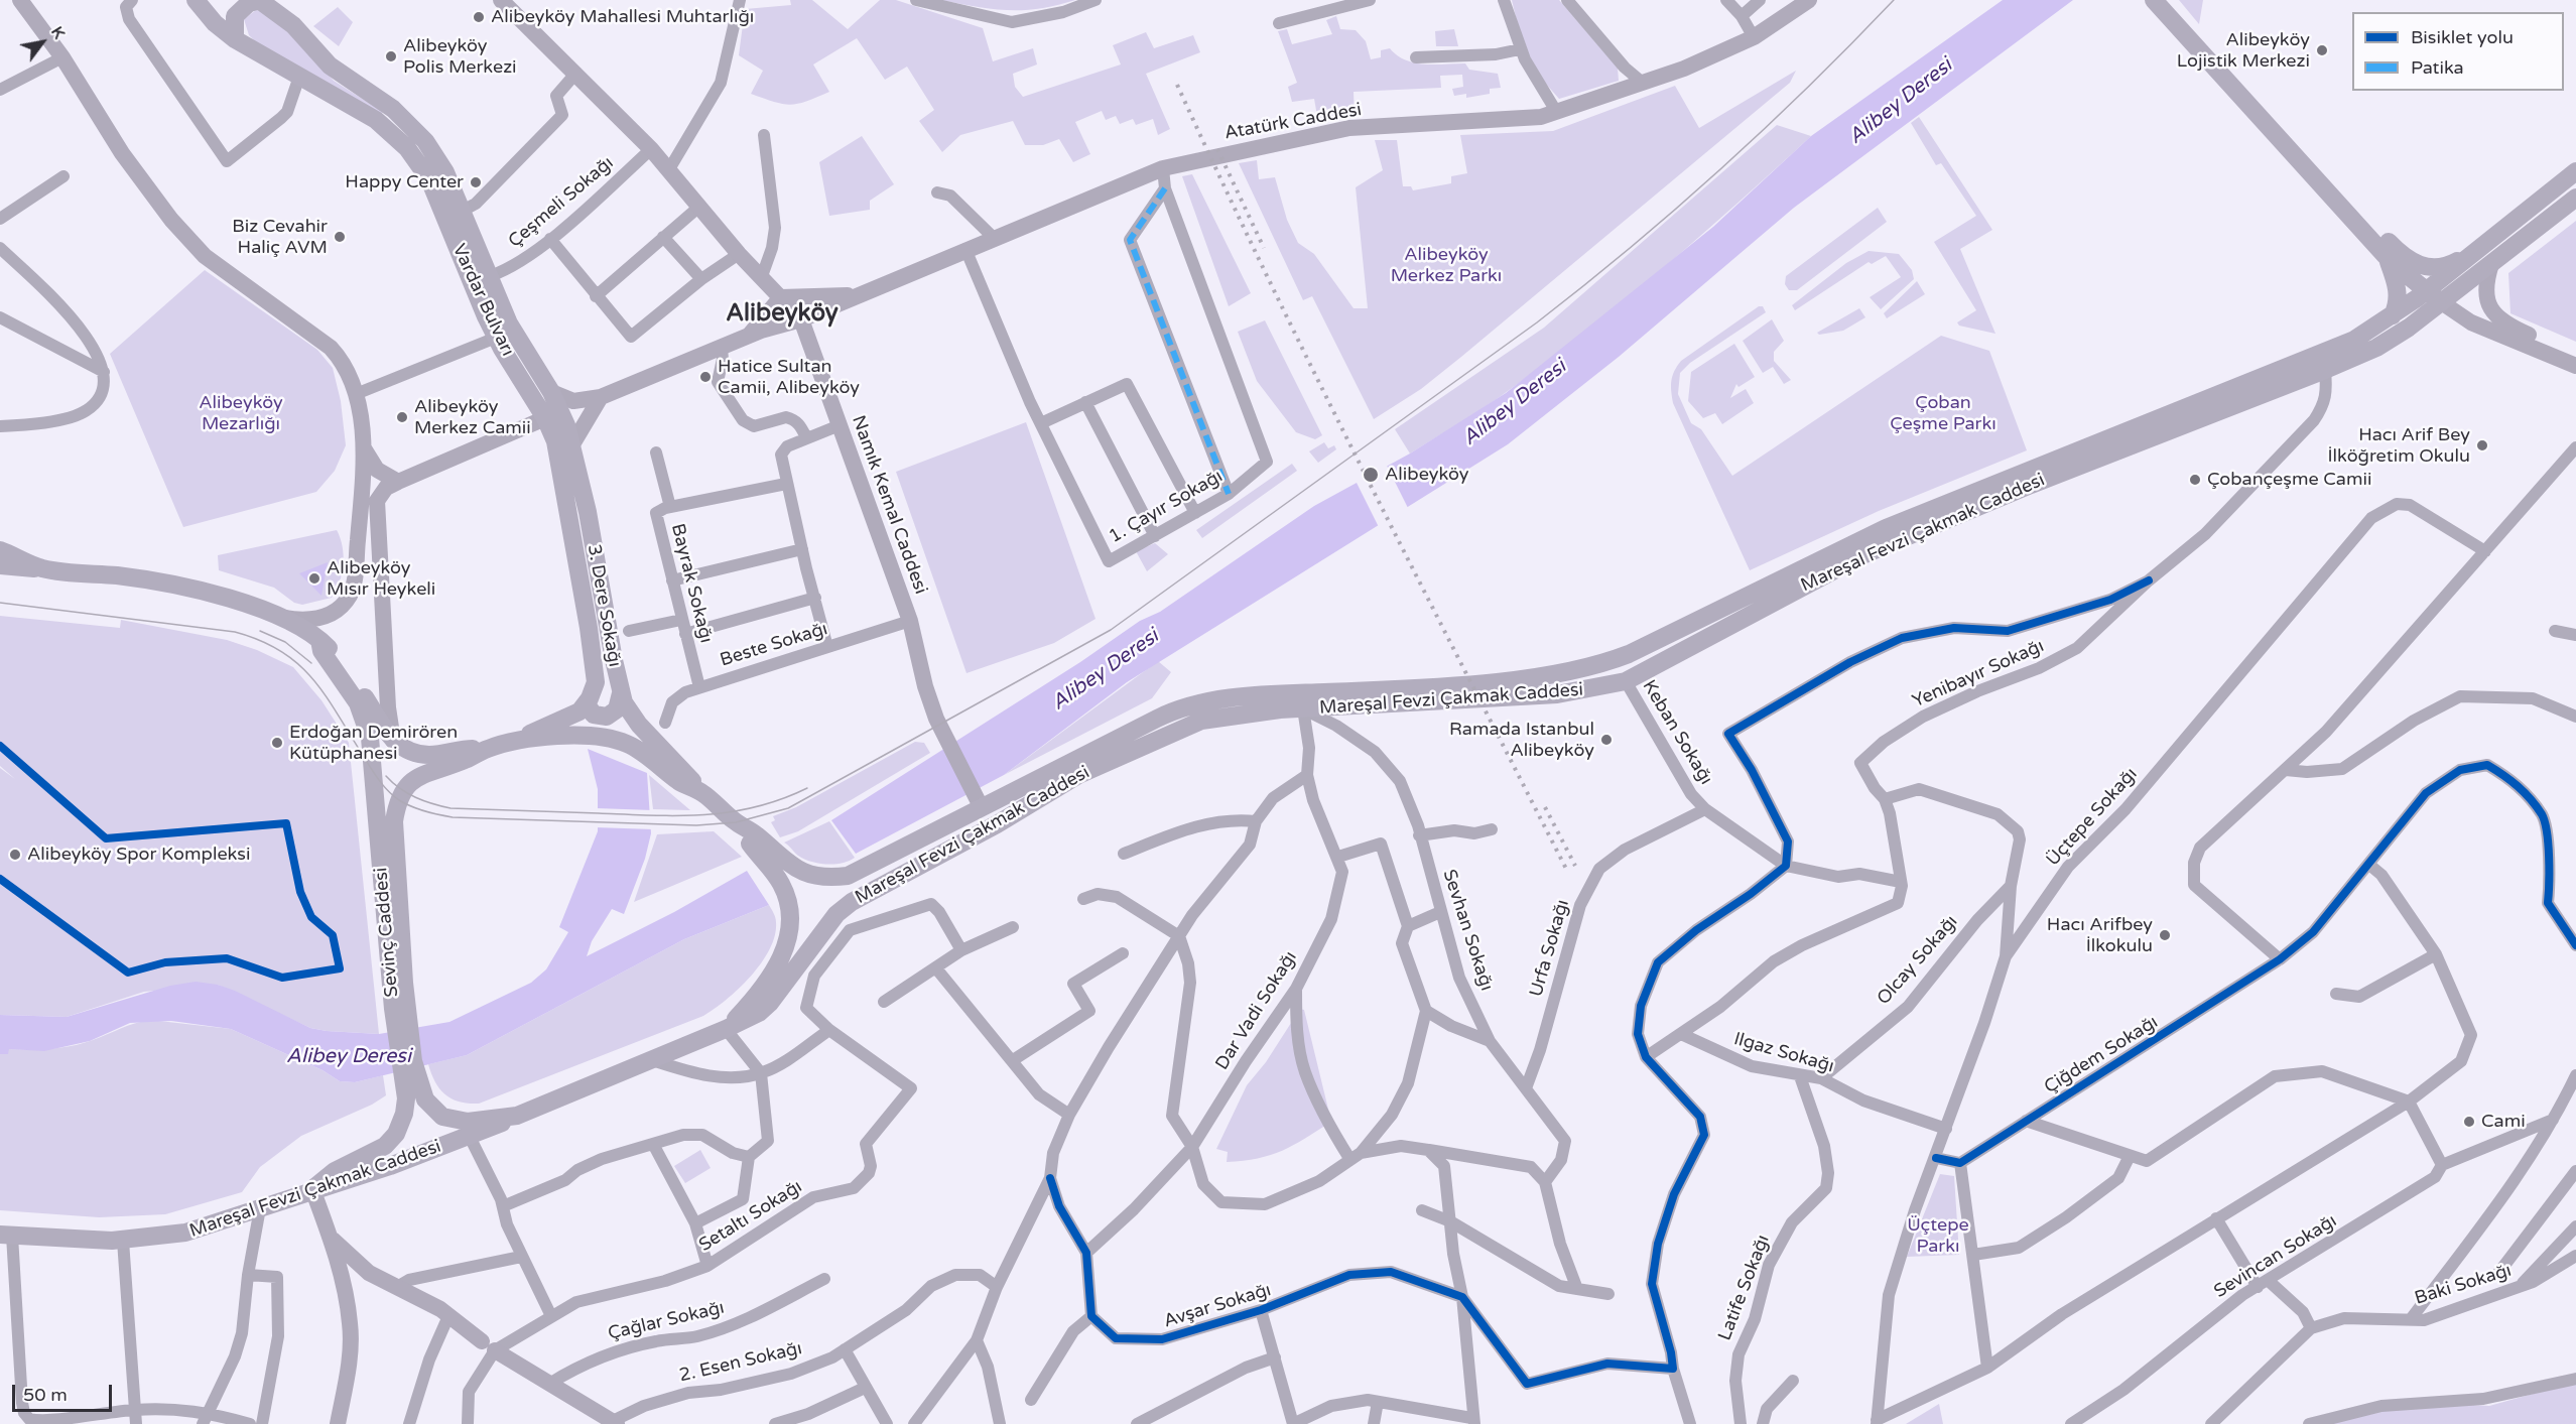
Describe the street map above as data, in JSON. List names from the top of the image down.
{
  "streets": {
    "main road": [
      "Atatürk Caddesi",
      "Vardar Bulvarı",
      "Namık Kemal Caddesi",
      "Mareşal Fevzi Çakmak Caddesi",
      "3. Dere Sokağı",
      "Sevinç Caddesi"
    ],
    "street": [
      "Çeşmeli Sokağı",
      "1. Çayır Sokağı",
      "Bayrak Sokağı",
      "Beste Sokağı",
      "Yenibayır Sokağı",
      "Keban Sokağı",
      "Üçtepe Sokağı",
      "Sevhan Sokağı",
      "Urfa Sokağı",
      "Olcay Sokağı",
      "Dar Vadi Sokağı",
      "Ilgaz Sokağı",
      "Çiğdem Sokağı",
      "Setaltı Sokağı",
      "Sevincan Sokağı",
      "Baki Sokağı",
      "Latife Sokağı",
      "Avşar Sokağı",
      "Çağlar Sokağı",
      "2. Esen Sokağı"
    ]
  },
  "crossings": [
    ["Atatürk Caddesi", "Vardar Bulvarı"],
    ["Atatürk Caddesi", "Namık Kemal Caddesi"],
    ["Atatürk Caddesi", "1. Çayır Sokağı"],
    ["Atatürk Caddesi", "3. Dere Sokağı"],
    ["Çeşmeli Sokağı", "Vardar Bulvarı"],
    ["Çeşmeli Sokağı", "Namık Kemal Caddesi"],
    ["Vardar Bulvarı", "3. Dere Sokağı"],
    ["Namık Kemal Caddesi", "Mareşal Fevzi Çakmak Caddesi"],
    ["Namık Kemal Caddesi", "Beste Sokağı"],
    ["Mareşal Fevzi Çakmak Caddesi", "Yenibayır Sokağı"],
    ["Mareşal Fevzi Çakmak Caddesi", "Keban Sokağı"],
    ["Mareşal Fevzi Çakmak Caddesi", "Sevhan Sokağı"],
    ["Mareşal Fevzi Çakmak Caddesi", "Dar Vadi Sokağı"],
    ["Bayrak Sokağı", "Beste Sokağı"],
    ["Yenibayır Sokağı", "Ilgaz Sokağı"],
    ["Keban Sokağı", "Urfa Sokağı"],
    ["Üçtepe Sokağı", "Ilgaz Sokağı"],
    ["Sevhan Sokağı", "Urfa Sokağı"],
    ["Sevhan Sokağı", "Dar Vadi Sokağı"],
    ["Olcay Sokağı", "Ilgaz Sokağı"],
    ["Ilgaz Sokağı", "Latife Sokağı"]
  ],
  "districts": ["Alibeyköy"],
  "water": ["Alibey Deresi"],
  "parks": [
    "Alibeyköy Merkez Parkı",
    "Alibeyköy Mezarlığı",
    "Çoban Çeşme Parkı",
    "Üçtepe Parkı"
  ],
  "places": [
    "Alibeyköy Mahallesi Muhtarlığı",
    "Alibeyköy Lojistik Merkezi",
    "Alibeyköy Polis Merkezi",
    "Happy Center",
    "Biz Cevahir Haliç AVM",
    "Hatice Sultan Camii, Alibeyköy",
    "Alibeyköy Merkez Camii",
    "Hacı Arif Bey İlköğretim Okulu",
    "Alibeyköy",
    "Çobançeşme Camii",
    "Alibeyköy Mısır Heykeli",
    "Ramada Istanbul Alibeyköy",
    "Erdoğan Demirören Kütüphanesi",
    "Alibeyköy Spor Kompleksi",
    "Hacı Arifbey İlkokulu",
    "Cami"
  ],
  "legend": ["Bisiklet yolu", "Patika"],
  "scale_bar": "50 m",
  "north": "top right"
}
